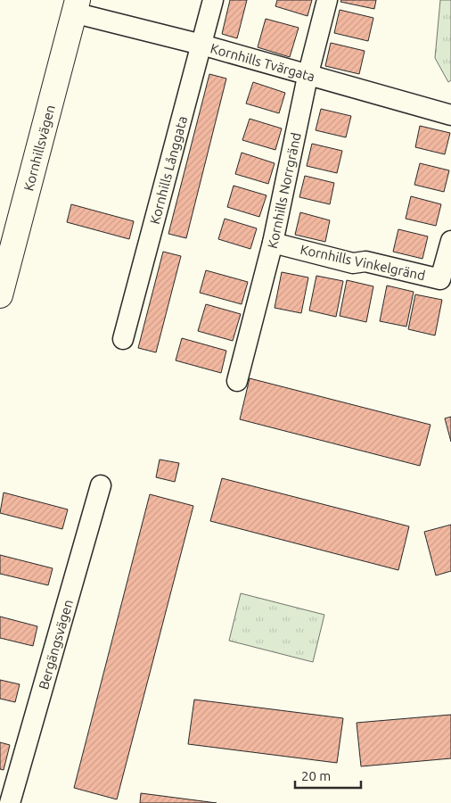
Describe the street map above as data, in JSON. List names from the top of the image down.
{
  "streets": {
    "street": [
      "Kornhills Tvärgata",
      "Kornhillsvägen",
      "Kornhills Långgata",
      "Kornhills Norrgränd",
      "Kornhills Vinkelgränd",
      "Bergängsvägen"
    ]
  },
  "crossings": [
    ["Kornhills Tvärgata", "Kornhillsvägen"],
    ["Kornhills Tvärgata", "Kornhills Långgata"],
    ["Kornhills Tvärgata", "Kornhills Norrgränd"],
    ["Kornhills Norrgränd", "Kornhills Vinkelgränd"]
  ],
  "scale_bar": "20 m"
}
